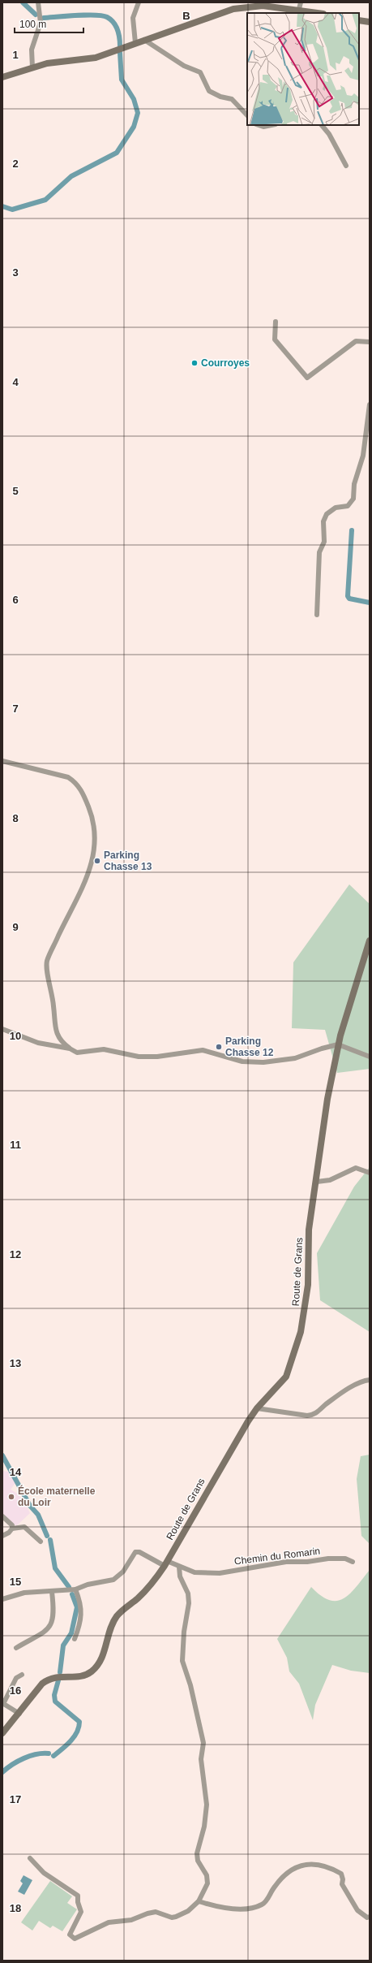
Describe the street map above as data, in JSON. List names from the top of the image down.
{
  "streets": {
    "street": ["Route de Grans", "Chemin du Romarin"]
  },
  "crossings": [
    ["Route de Grans", "Chemin du Romarin"]
  ],
  "places": [
    "Courroyes",
    "Parking Chasse 13",
    "Parking Chasse 12",
    "École maternelle du Loir"
  ],
  "scale_bar": "100 m",
  "grid": {
    "columns": ["B"],
    "rows": [
      "1",
      "2",
      "3",
      "4",
      "5",
      "6",
      "7",
      "8",
      "9",
      "10",
      "11",
      "12",
      "13",
      "14",
      "15",
      "16",
      "17",
      "18"
    ]
  }
}
